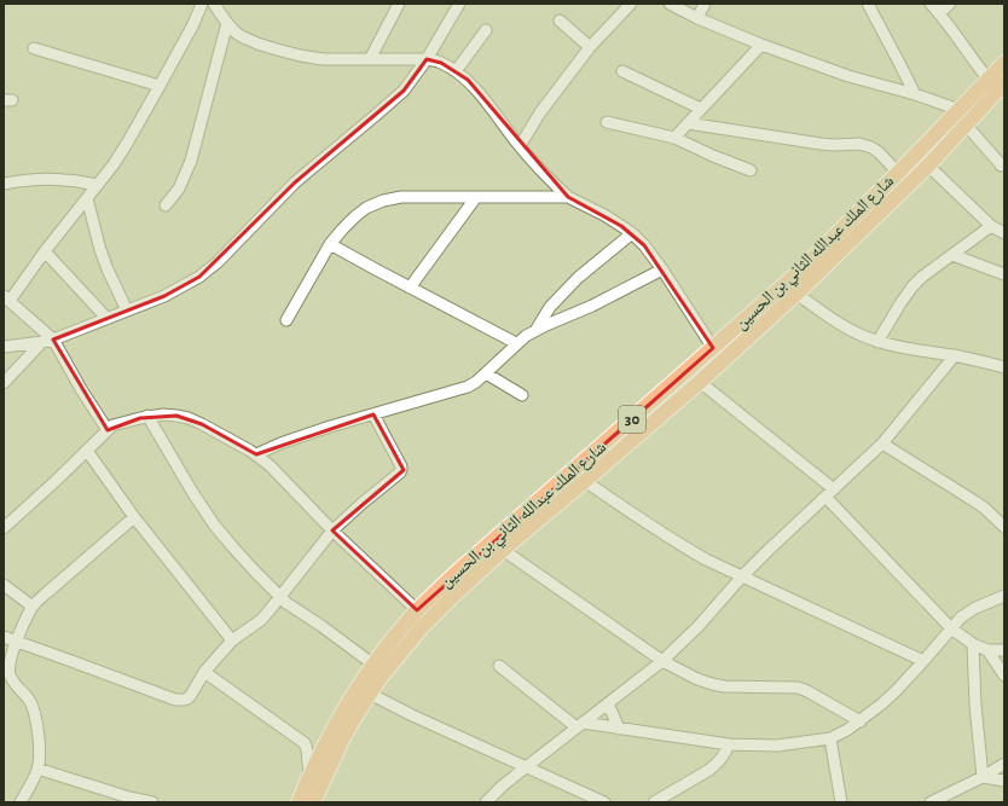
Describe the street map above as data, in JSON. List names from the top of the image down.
{
  "streets": {
    "main road": ["شارع الملك عبدالله الثاني بن الحسين", "30"]
  }
}
